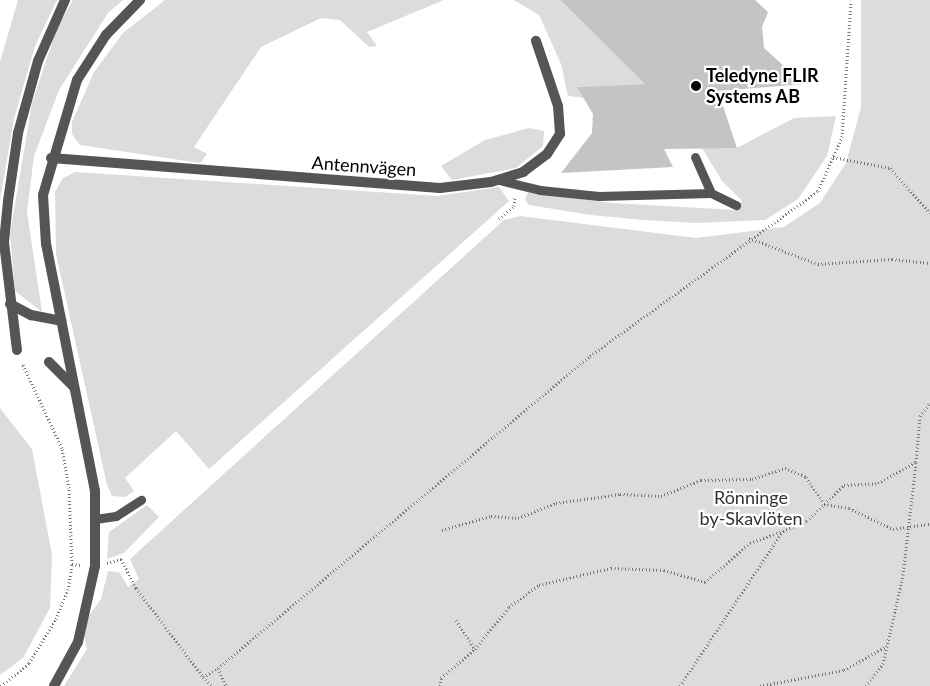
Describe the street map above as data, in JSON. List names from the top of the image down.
{
  "streets": {
    "street": ["Antennvägen"]
  },
  "parks": ["Rönninge by-Skavlöten"],
  "places": ["Teledyne FLIR Systems AB"]
}
